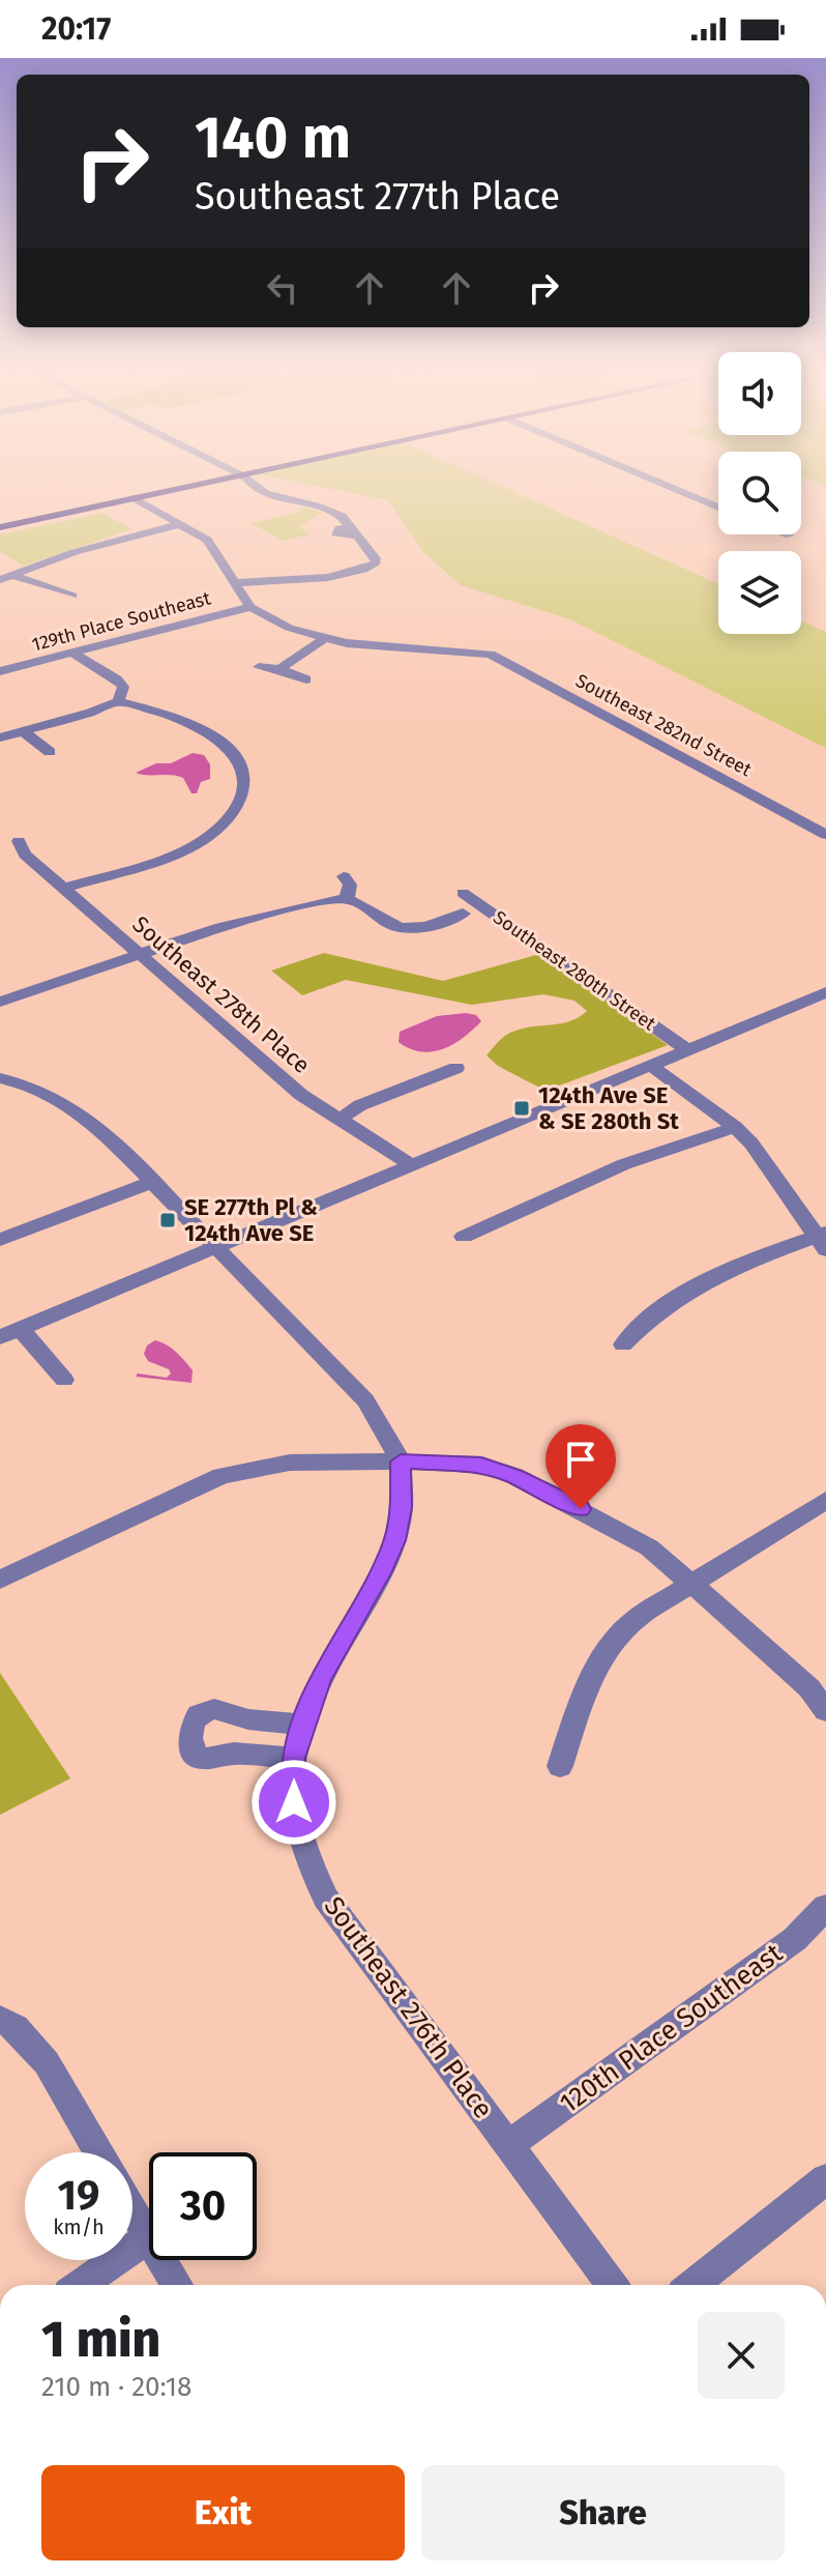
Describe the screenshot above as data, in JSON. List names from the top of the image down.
{
  "streets": {
    "street": [
      "129th Place Southeast",
      "Southeast 282nd Street",
      "Southeast 280th Street",
      "Southeast 278th Place",
      "Southeast 276th Place",
      "120th Place Southeast"
    ]
  },
  "crossings": [
    ["129th Place Southeast", "Southeast 282nd Street"],
    ["Southeast 276th Place", "120th Place Southeast"]
  ],
  "places": {
    "transit": ["124th Ave SE & SE 280th St", "SE 277th Pl & 124th Ave SE"]
  },
  "page": {
    "status": "20:17",
    "turn": ["140 m", "Southeast 277th Place"],
    "speed": "19 km/h",
    "limit": "30",
    "heading": ["1 min", "210 m · 20:18"],
    "buttons": ["Exit", "Share"]
  }
}
